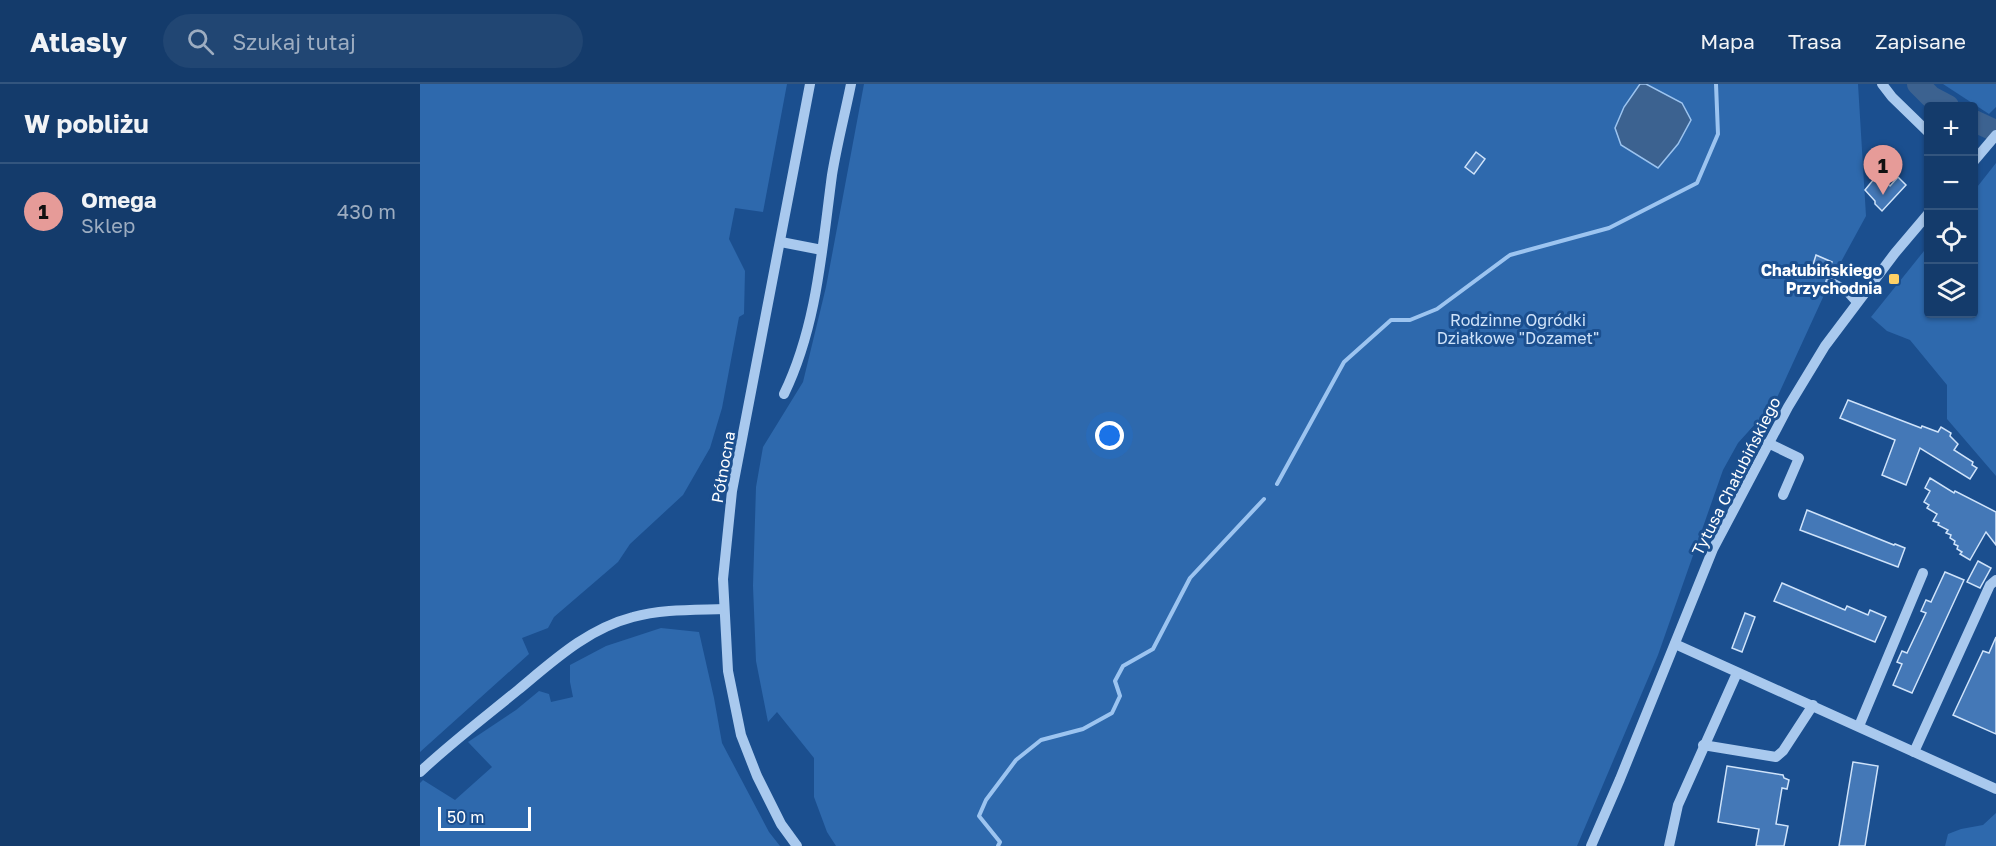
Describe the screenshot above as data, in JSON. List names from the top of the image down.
{
  "streets": {
    "street": ["Północna", "Tytusa Chałubińskiego"]
  },
  "parks": ["Rodzinne Ogródki Działkowe \"Dozamet\""],
  "places": {
    "transit": ["Chałubińskiego Przychodnia"]
  },
  "scale_bar": "50 m",
  "page": {
    "header": "Atlasly",
    "search": "Szukaj tutaj",
    "nav": ["Mapa", "Trasa", "Zapisane"],
    "heading": "W pobliżu",
    "map_buttons": ["+", "−"],
    "pins": "1",
    "list": [
      {
        "mark": "1",
        "name": "Omega",
        "note": "Sklep",
        "value": "430 m"
      }
    ],
    "scale": "50 m"
  }
}
